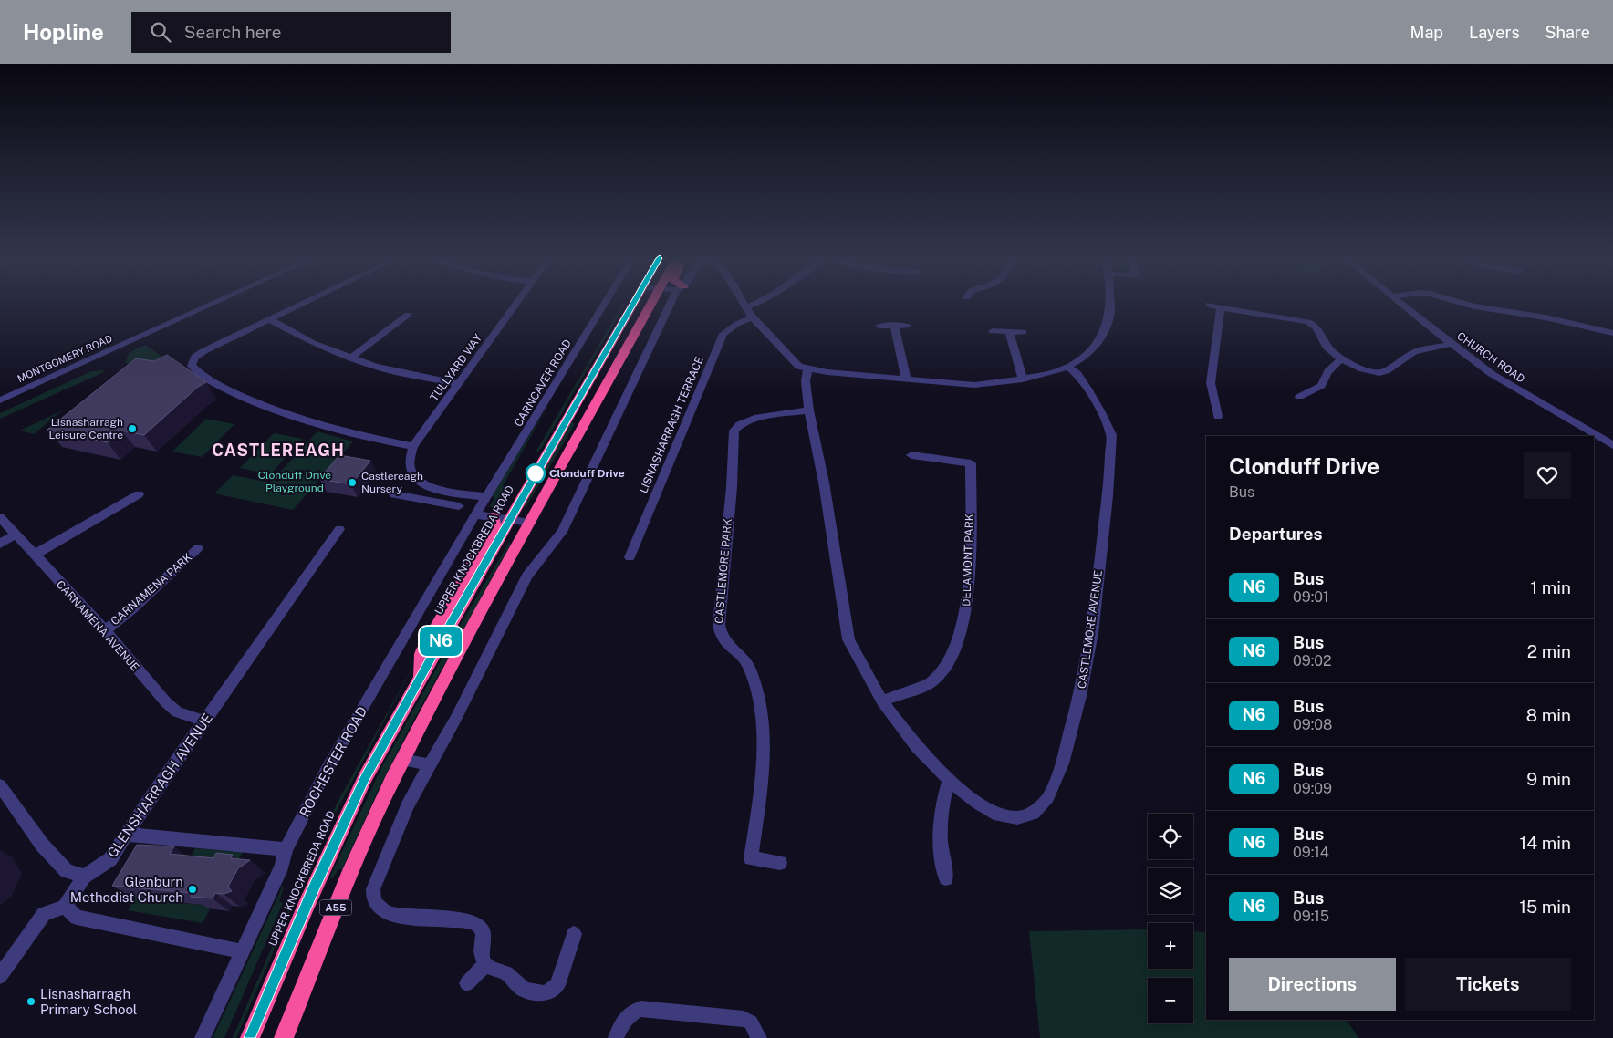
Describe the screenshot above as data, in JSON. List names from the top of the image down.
{
  "streets": {
    "highway": ["UPPER KNOCKBREDA ROAD", "A55"],
    "street": [
      "CHURCH ROAD",
      "MONTGOMERY ROAD",
      "TULLYARD WAY",
      "CARNCAVER ROAD",
      "LISNASHARRAGH TERRACE",
      "DELAMONT PARK",
      "CASTLEMORE PARK",
      "CARNAMENA PARK",
      "CARNAMENA AVENUE",
      "CASTLEMORE AVENUE",
      "ROCHESTER ROAD",
      "GLENSHARRAGH AVENUE"
    ]
  },
  "crossings": [
    ["CARNCAVER ROAD", "ROCHESTER ROAD"],
    ["DELAMONT PARK", "CASTLEMORE AVENUE"],
    ["CASTLEMORE PARK", "CASTLEMORE AVENUE"],
    ["CARNAMENA PARK", "CARNAMENA AVENUE"],
    ["CARNAMENA AVENUE", "GLENSHARRAGH AVENUE"]
  ],
  "districts": ["CASTLEREAGH"],
  "parks": ["Clonduff Drive Playground"],
  "places": [
    "Lisnasharragh Leisure Centre",
    "Clonduff Drive",
    "Castlereagh Nursery",
    "Glenburn Methodist Church",
    "Lisnasharragh Primary School"
  ],
  "lines": ["bus line N6"],
  "page": {
    "header": "Hopline",
    "search": "Search here",
    "nav": ["Map", "Layers", "Share"],
    "on_map": "N6",
    "heading": [
      ["Clonduff Drive", "Bus"],
      "Departures"
    ],
    "list": [
      {
        "mark": "N6",
        "name": "Bus",
        "note": "09:01",
        "value": "1 min"
      },
      {
        "mark": "N6",
        "name": "Bus",
        "note": "09:02",
        "value": "2 min"
      },
      {
        "mark": "N6",
        "name": "Bus",
        "note": "09:08",
        "value": "8 min"
      },
      {
        "mark": "N6",
        "name": "Bus",
        "note": "09:09",
        "value": "9 min"
      },
      {
        "mark": "N6",
        "name": "Bus",
        "note": "09:14",
        "value": "14 min"
      },
      {
        "mark": "N6",
        "name": "Bus",
        "note": "09:15",
        "value": "15 min"
      }
    ],
    "map_buttons": ["+", "−"],
    "buttons": ["Directions", "Tickets"]
  }
}
